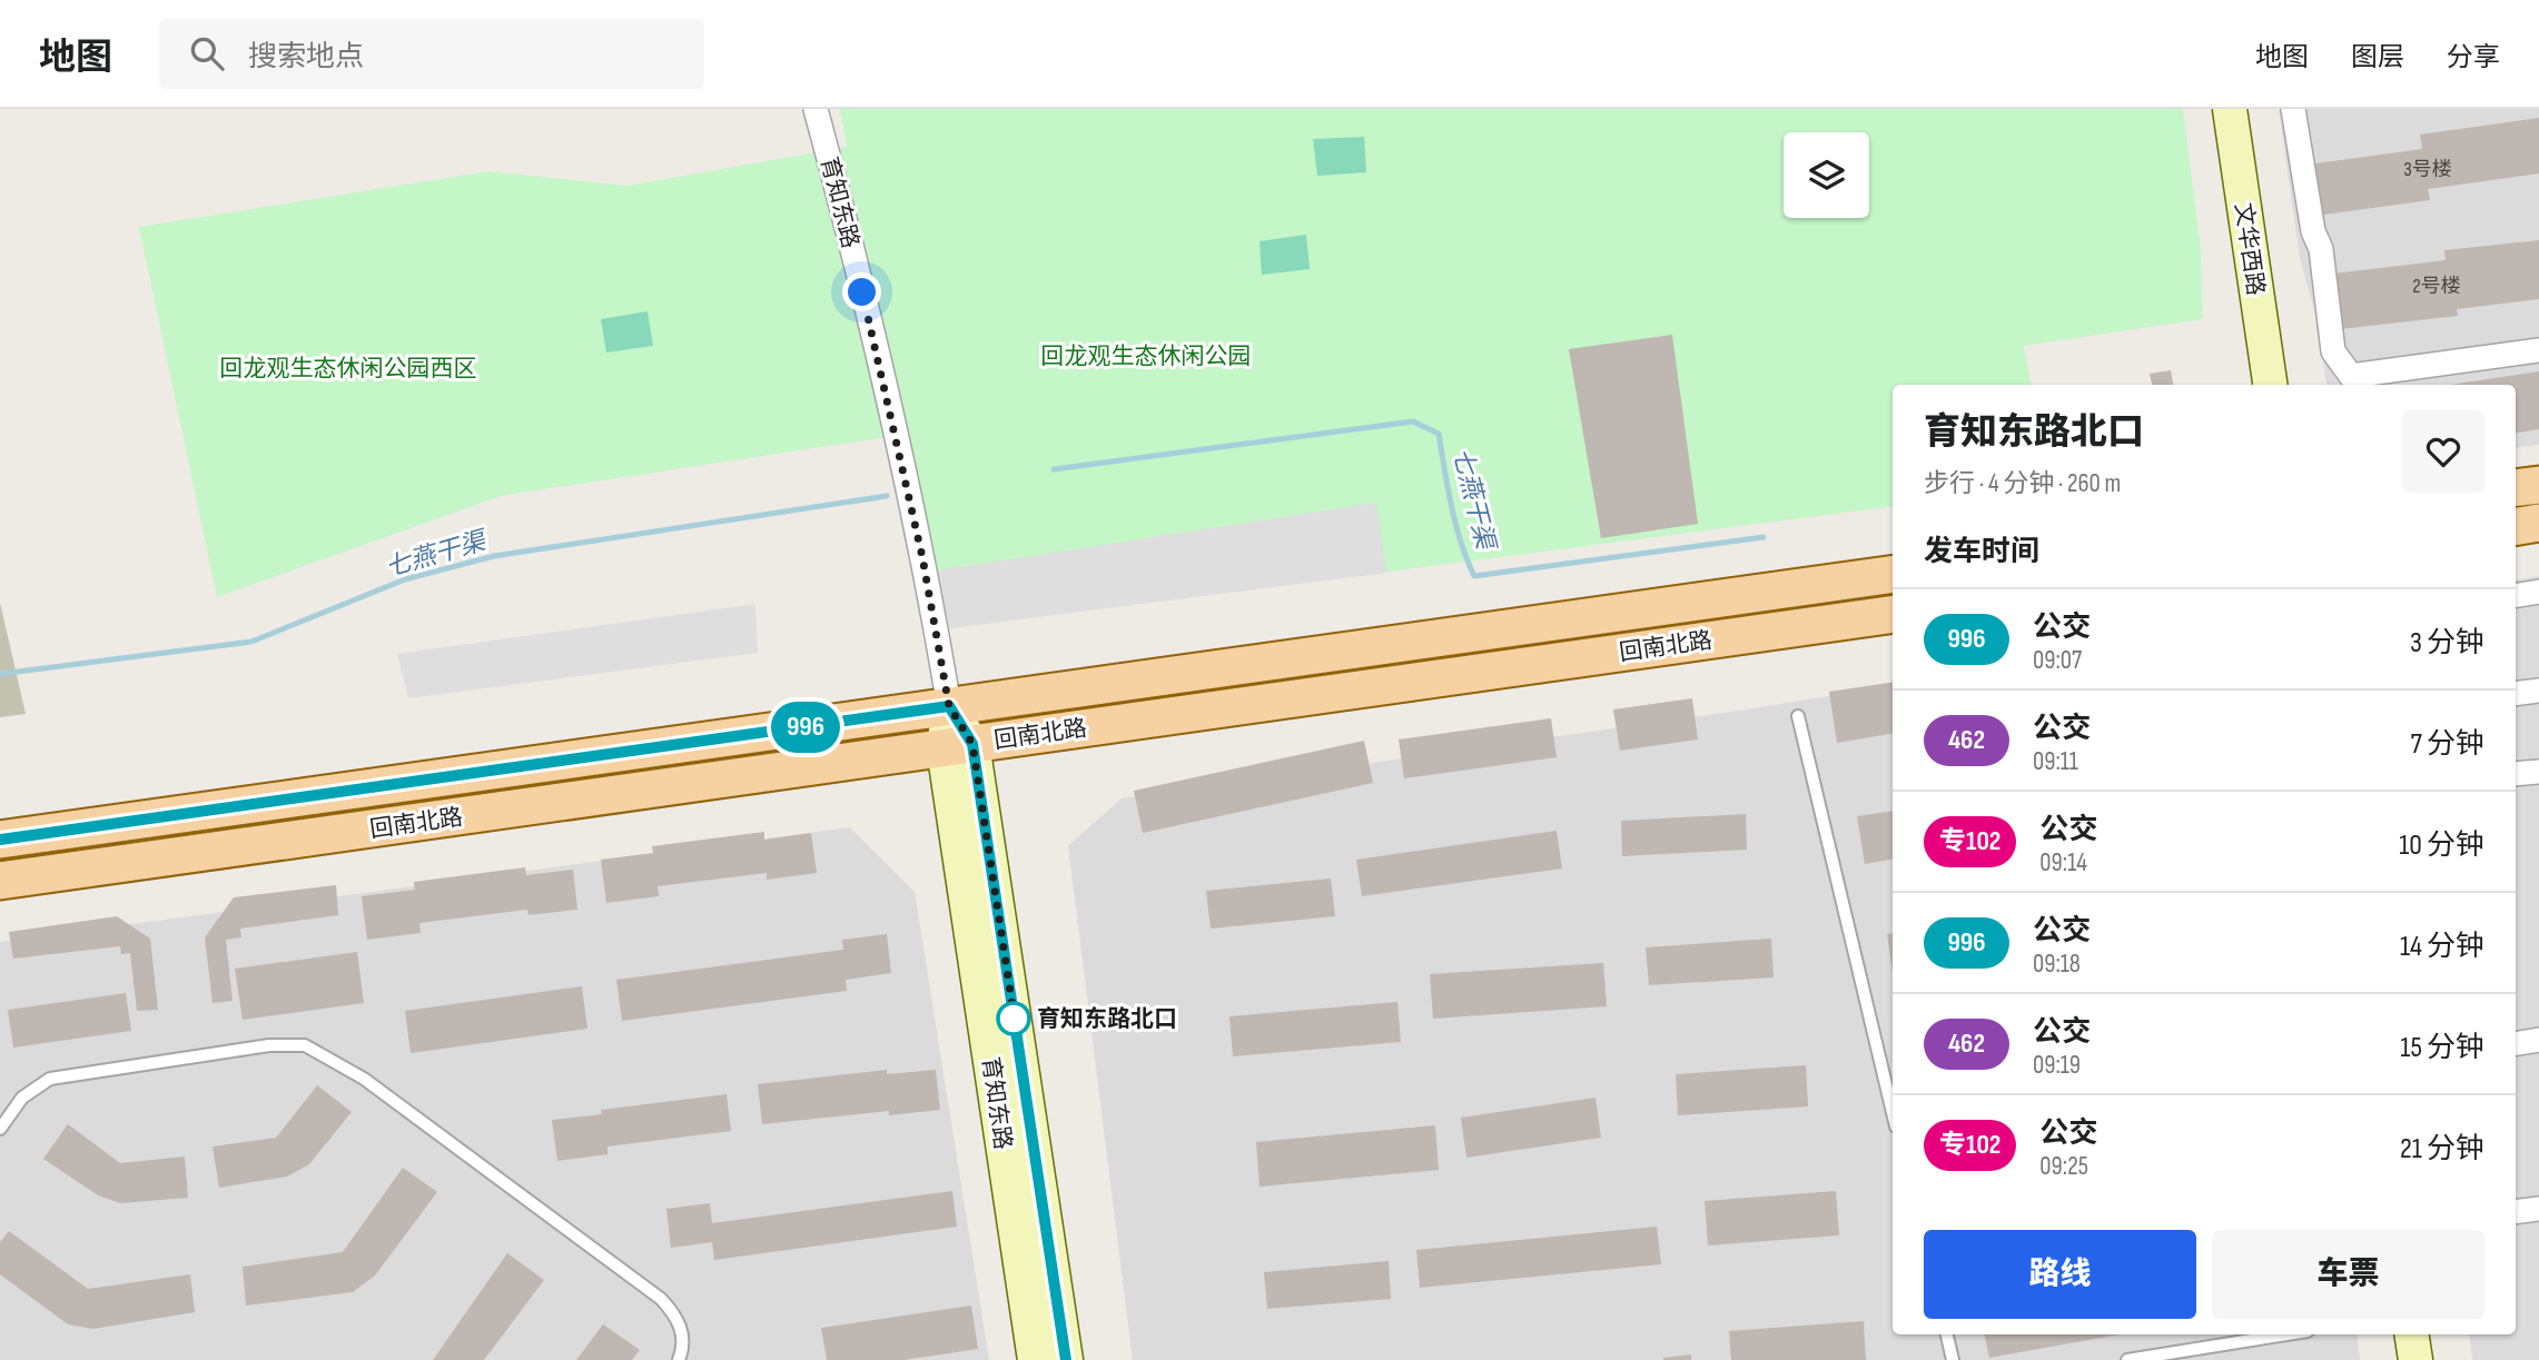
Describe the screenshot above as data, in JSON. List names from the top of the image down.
{
  "streets": {
    "main road": ["育知东路", "文华西路", "回南北路"]
  },
  "crossings": [
    ["育知东路", "回南北路"]
  ],
  "water": ["七燕干渠"],
  "parks": ["回龙观生态休闲公园", "回龙观生态休闲公园西区"],
  "places": ["育知东路北口"],
  "lines": ["bus line 996"],
  "house_numbers": ["3号楼", "2号楼"],
  "page": {
    "header": "地图",
    "search": "搜索地点",
    "nav": ["地图", "图层", "分享"],
    "on_map": "996",
    "heading": [
      ["育知东路北口", "步行 · 4 分钟 · 260 m"],
      "发车时间"
    ],
    "list": [
      {
        "mark": "996",
        "name": "公交",
        "note": "09:07",
        "value": "3 分钟"
      },
      {
        "mark": "462",
        "name": "公交",
        "note": "09:11",
        "value": "7 分钟"
      },
      {
        "mark": "专102",
        "name": "公交",
        "note": "09:14",
        "value": "10 分钟"
      },
      {
        "mark": "996",
        "name": "公交",
        "note": "09:18",
        "value": "14 分钟"
      },
      {
        "mark": "462",
        "name": "公交",
        "note": "09:19",
        "value": "15 分钟"
      },
      {
        "mark": "专102",
        "name": "公交",
        "note": "09:25",
        "value": "21 分钟"
      }
    ],
    "buttons": ["路线", "车票"]
  }
}
